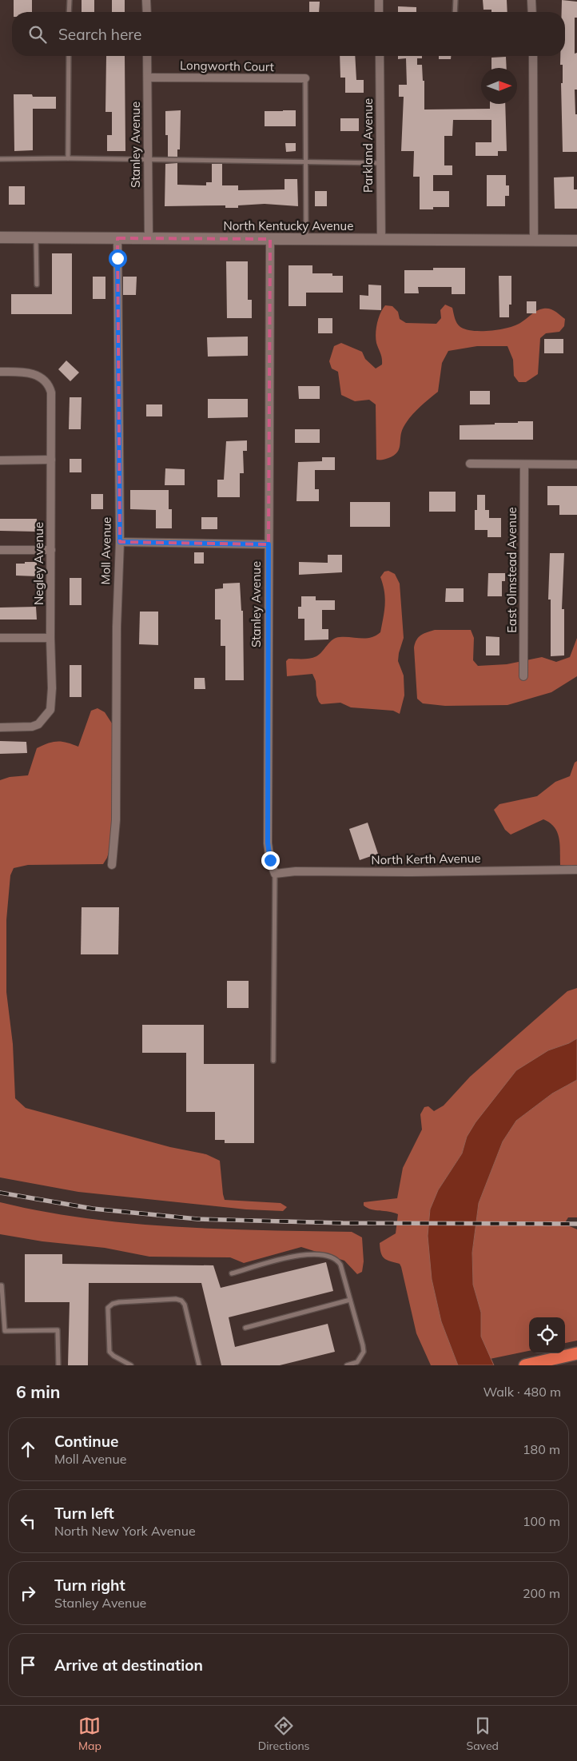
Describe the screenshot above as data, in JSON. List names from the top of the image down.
{
  "streets": {
    "street": [
      "Longworth Court",
      "Stanley Avenue",
      "Parkland Avenue",
      "North Kentucky Avenue",
      "Moll Avenue",
      "Negley Avenue",
      "East Olmstead Avenue",
      "North Kerth Avenue"
    ]
  },
  "crossings": [
    ["Longworth Court", "Stanley Avenue"],
    ["Stanley Avenue", "North Kentucky Avenue"],
    ["Stanley Avenue", "North Kerth Avenue"],
    ["Parkland Avenue", "North Kentucky Avenue"],
    ["North Kentucky Avenue", "Moll Avenue"]
  ],
  "north": "right",
  "page": {
    "search": "Search here",
    "heading": ["6 min", "Walk · 480 m"],
    "list": [
      ["Continue", "Moll Avenue", "180 m"],
      ["Turn left", "North New York Avenue", "100 m"],
      ["Turn right", "Stanley Avenue", "200 m"],
      "Arrive at destination"
    ],
    "nav": ["Map", "Directions", "Saved"]
  }
}
